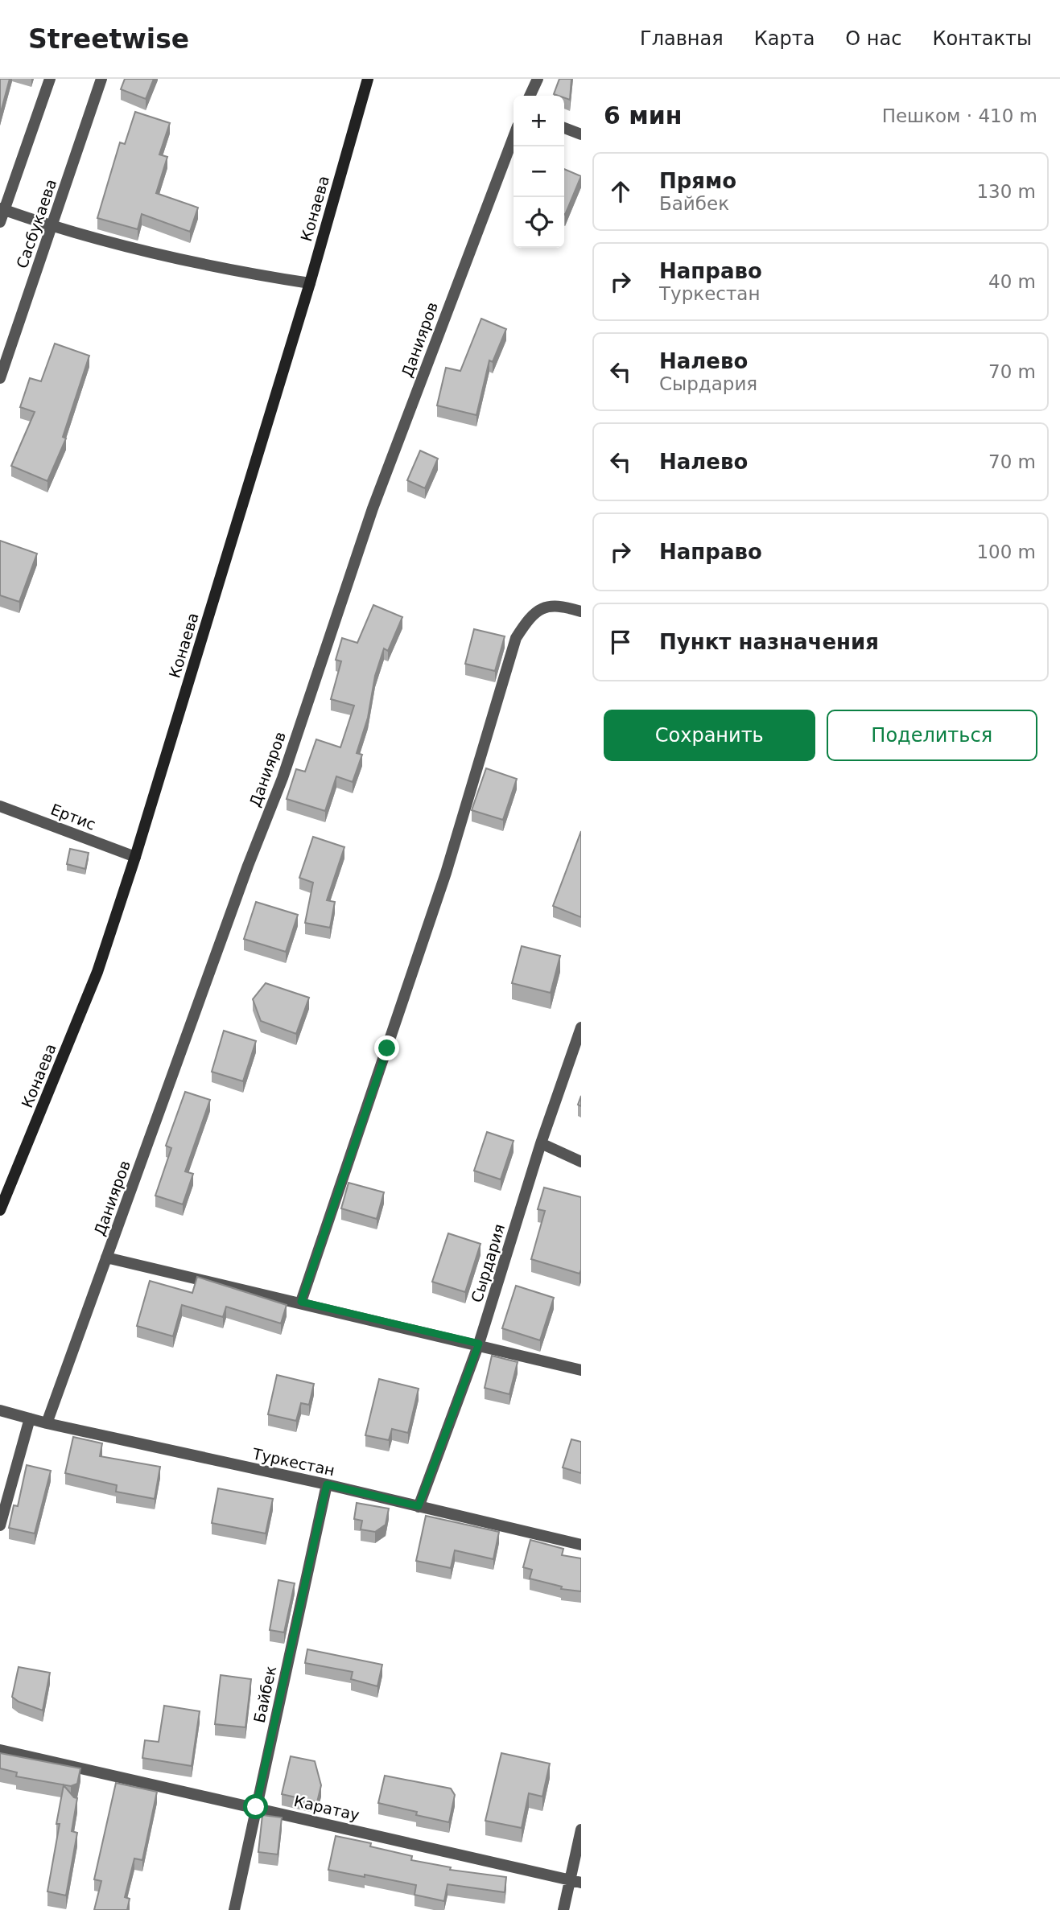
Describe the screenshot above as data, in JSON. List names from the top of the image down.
{
  "streets": {
    "main road": ["Конаева"],
    "street": [
      "Сасбукаева",
      "Данияров",
      "Ертис",
      "Сырдария",
      "Туркестан",
      "Байбек",
      "Каратау"
    ]
  },
  "crossings": [
    ["Конаева", "Ертис"],
    ["Данияров", "Туркестан"],
    ["Сырдария", "Туркестан"],
    ["Туркестан", "Байбек"],
    ["Байбек", "Каратау"]
  ],
  "page": {
    "header": "Streetwise",
    "nav": [
      "Главная",
      "Карта",
      "О нас",
      "Контакты"
    ],
    "heading": ["6 мин", "Пешком · 410 m"],
    "map_buttons": ["+", "−"],
    "list": [
      ["Прямо", "Байбек", "130 m"],
      ["Направо", "Туркестан", "40 m"],
      ["Налево", "Сырдария", "70 m"],
      ["Налево", "70 m"],
      ["Направо", "100 m"],
      "Пункт назначения"
    ],
    "buttons": ["Сохранить", "Поделиться"]
  }
}
